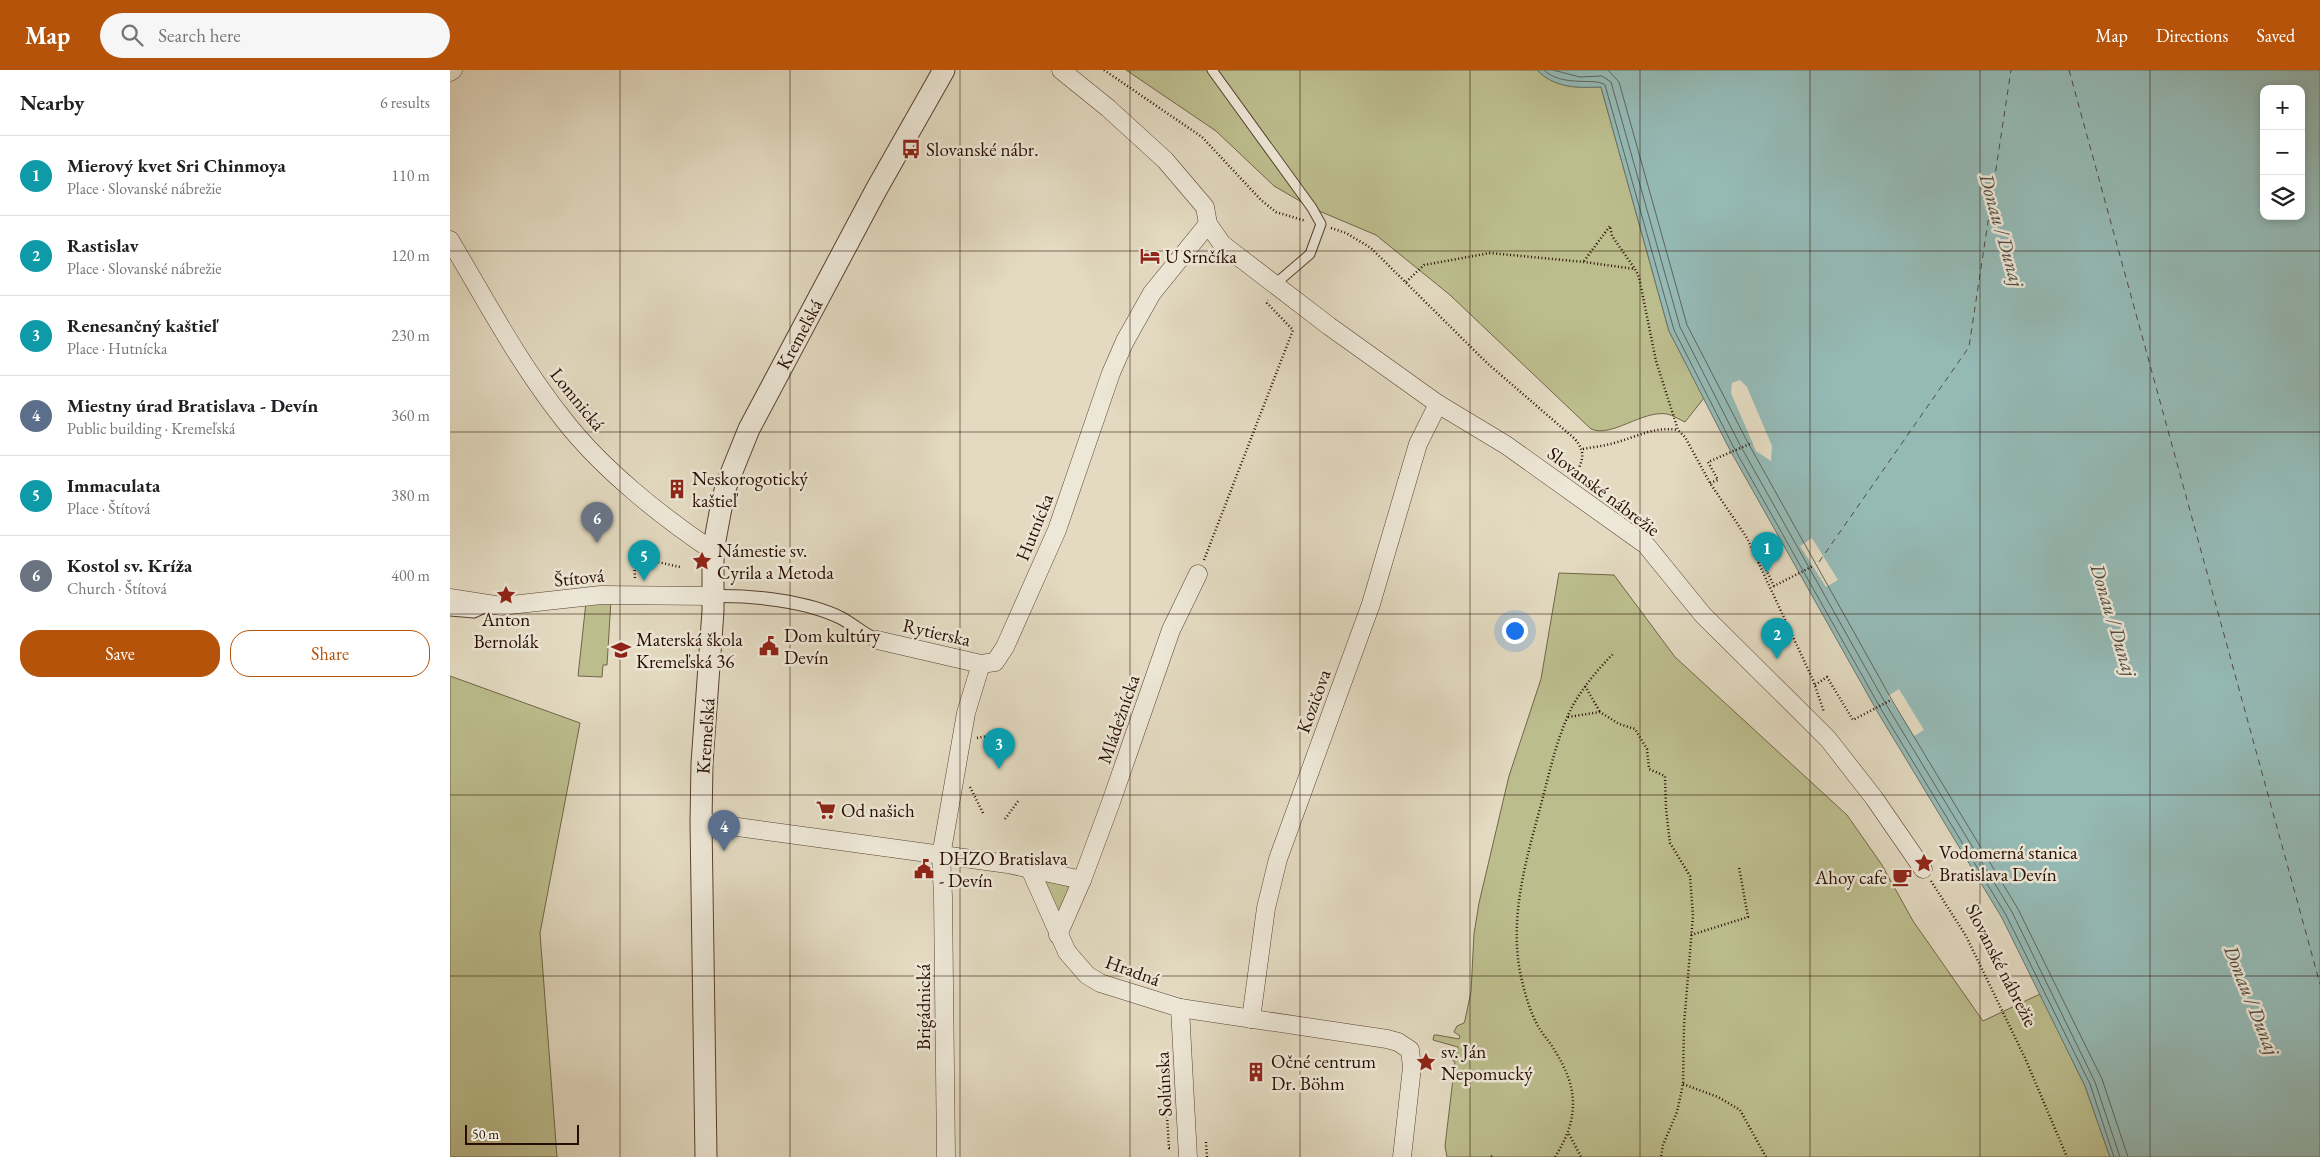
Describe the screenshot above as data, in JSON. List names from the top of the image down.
{
  "streets": {
    "street": [
      "Kremeľská",
      "Lomnická",
      "Slovanské nábrežie",
      "Hutnícka",
      "Štítová",
      "Rytierska",
      "Kozičova",
      "Mládežnícka",
      "Hradná",
      "Brigádnická",
      "Solúnska"
    ]
  },
  "crossings": [
    ["Kremeľská", "Lomnická"],
    ["Kremeľská", "Štítová"],
    ["Kremeľská", "Rytierska"],
    ["Slovanské nábrežie", "Hutnícka"],
    ["Slovanské nábrežie", "Kozičova"],
    ["Hutnícka", "Rytierska"],
    ["Štítová", "Rytierska"],
    ["Kozičova", "Hradná"],
    ["Mládežnícka", "Hradná"],
    ["Hradná", "Solúnska"]
  ],
  "water": ["Donau / Dunaj"],
  "places": {
    "bus stop": ["Slovanské nábr."],
    "hotel": ["U Srnčíka"],
    "building": ["Neskorogotický kaštieľ", "Očné centrum Dr. Böhm"],
    "place": [
      "Námestie sv. Cyrila a Metoda",
      "Anton Bernolák",
      "Vodomerná stanica Bratislava Devín",
      "sv. Ján Nepomucký"
    ],
    "public building": ["Dom kultúry Devín", "DHZO Bratislava - Devín"],
    "school or university": ["Materská škola Kremeľská 36"],
    "supermarket": ["Od našich"],
    "cafe": ["Ahoy cafe"]
  },
  "scale_bar": "50 m",
  "page": {
    "header": "Map",
    "search": "Search here",
    "nav": ["Map", "Directions", "Saved"],
    "heading": ["Nearby", "6 results"],
    "map_buttons": ["+", "−"],
    "list": [
      {
        "mark": "1",
        "name": "Mierový kvet Sri Chinmoya",
        "note": "Place · Slovanské nábrežie",
        "value": "110 m"
      },
      {
        "mark": "2",
        "name": "Rastislav",
        "note": "Place · Slovanské nábrežie",
        "value": "120 m"
      },
      {
        "mark": "3",
        "name": "Renesančný kaštieľ",
        "note": "Place · Hutnícka",
        "value": "230 m"
      },
      {
        "mark": "4",
        "name": "Miestny úrad Bratislava - Devín",
        "note": "Public building · Kremeľská",
        "value": "360 m"
      },
      {
        "mark": "5",
        "name": "Immaculata",
        "note": "Place · Štítová",
        "value": "380 m"
      },
      {
        "mark": "6",
        "name": "Kostol sv. Kríža",
        "note": "Church · Štítová",
        "value": "400 m"
      }
    ],
    "pins": [
      "6",
      "1",
      "5",
      "2",
      "3",
      "4"
    ],
    "buttons": ["Save", "Share"],
    "scale": "50 m"
  }
}
